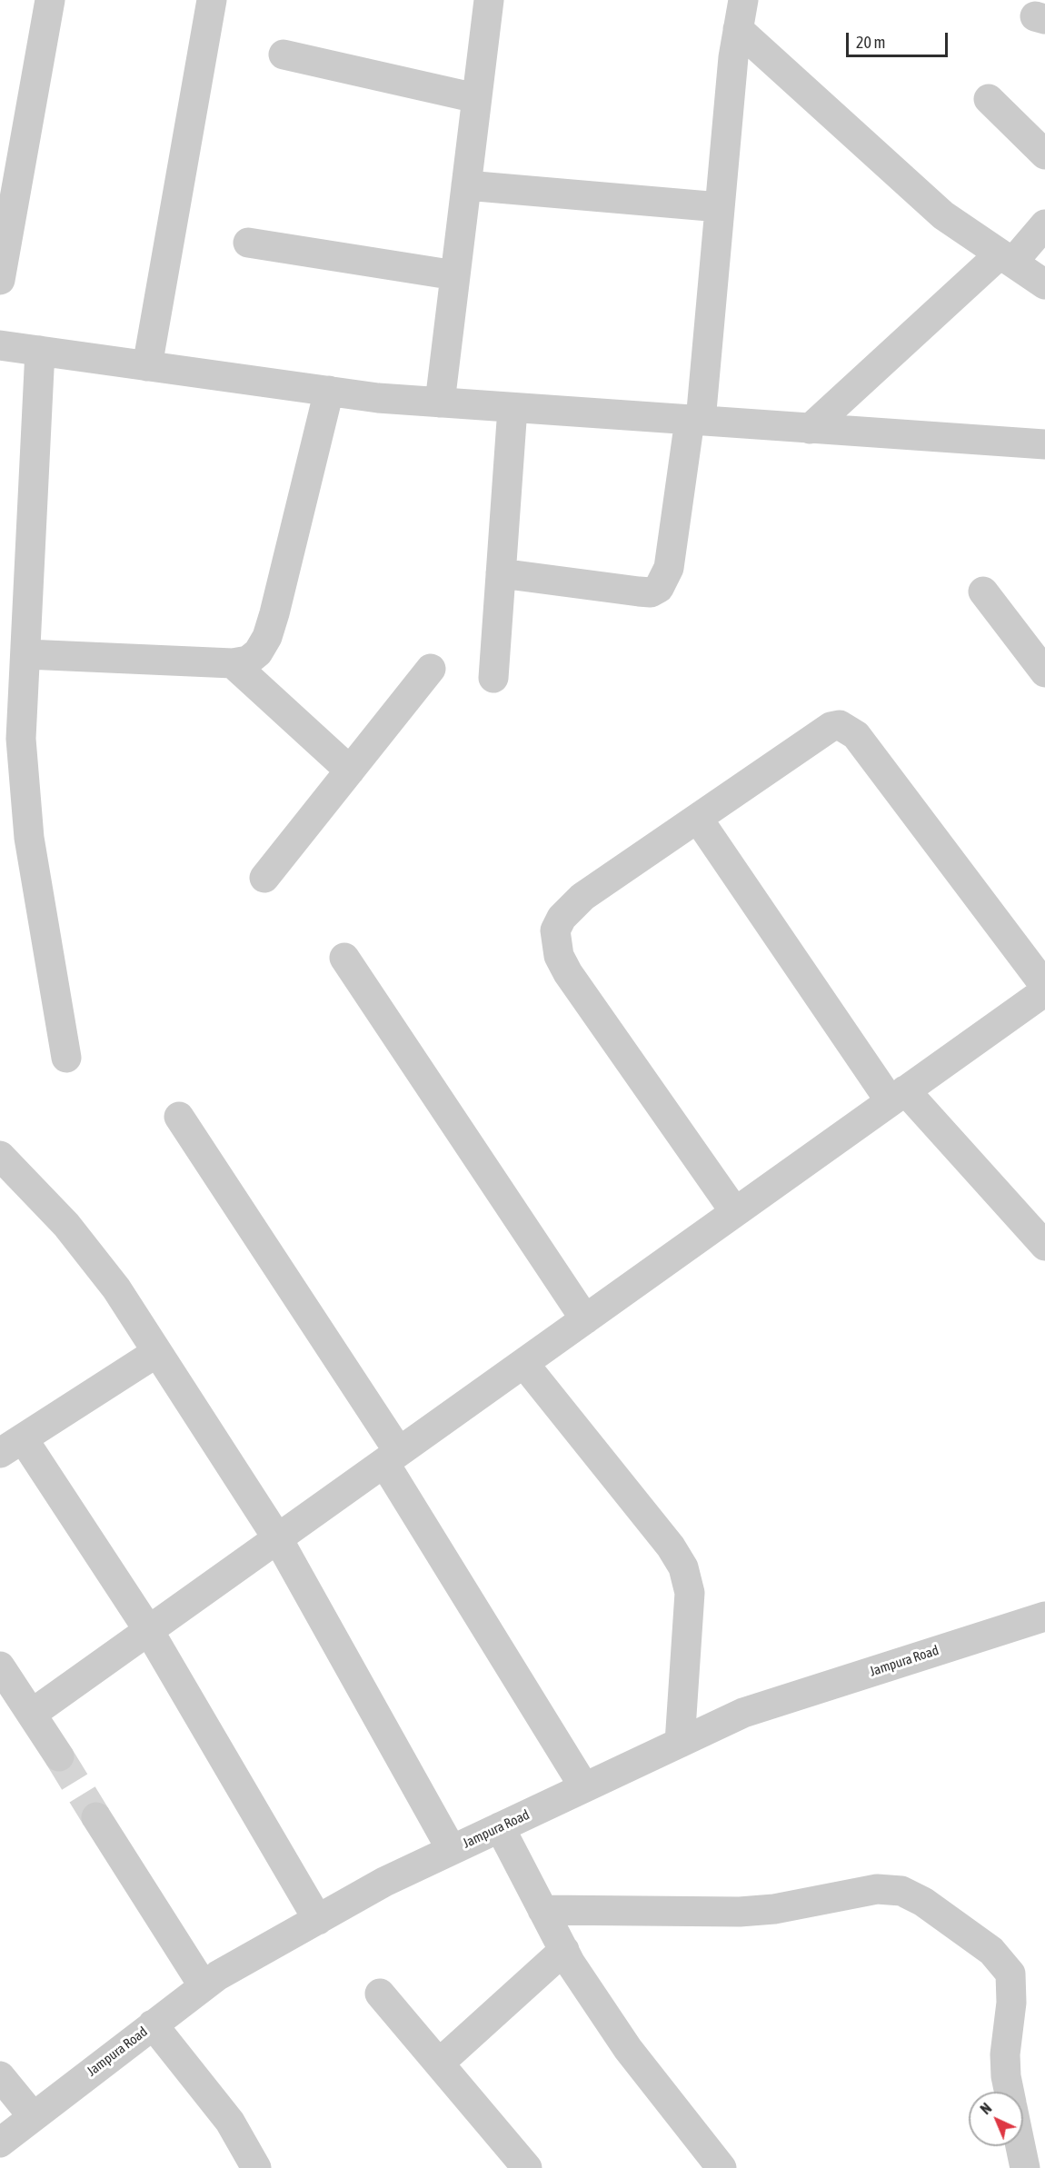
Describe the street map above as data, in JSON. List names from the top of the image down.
{
  "streets": {
    "street": ["Jampura Road"]
  },
  "scale_bar": "20 m",
  "north": "top left"
}
